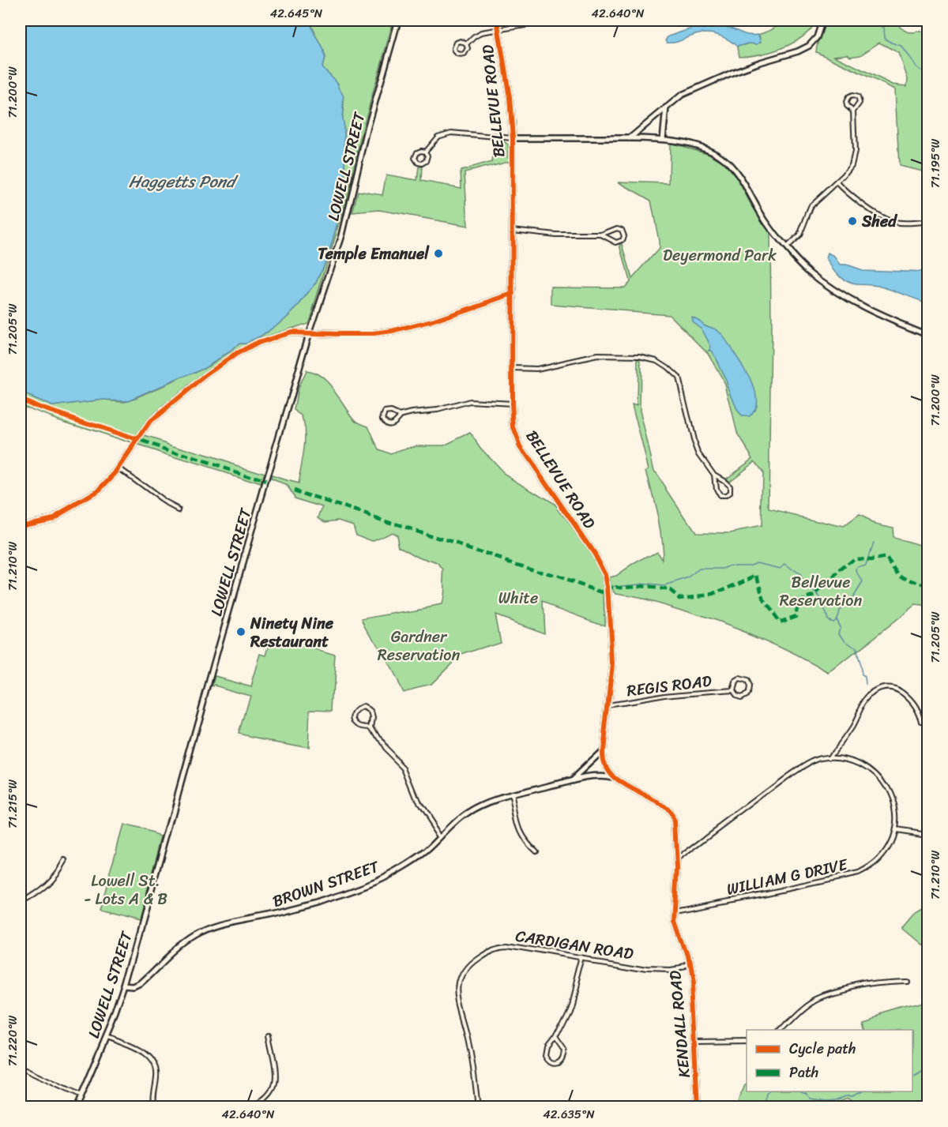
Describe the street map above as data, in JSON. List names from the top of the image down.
{
  "streets": {
    "street": [
      "BELLEVUE ROAD",
      "LOWELL STREET",
      "REGIS ROAD",
      "WILLIAM G DRIVE",
      "BROWN STREET",
      "CARDIGAN ROAD",
      "KENDALL ROAD"
    ]
  },
  "crossings": [
    ["BELLEVUE ROAD", "REGIS ROAD"],
    ["BELLEVUE ROAD", "BROWN STREET"],
    ["BELLEVUE ROAD", "KENDALL ROAD"],
    ["LOWELL STREET", "BROWN STREET"],
    ["WILLIAM G DRIVE", "KENDALL ROAD"],
    ["BROWN STREET", "KENDALL ROAD"],
    ["CARDIGAN ROAD", "KENDALL ROAD"]
  ],
  "water": ["Haggetts Pond"],
  "parks": [
    "Deyermond Park",
    "Bellevue Reservation",
    "White",
    "Gardner Reservation",
    "Lowell St. - Lots A & B"
  ],
  "places": ["Shed", "Temple Emanuel", "Ninety Nine Restaurant"],
  "legend": ["Cycle path", "Path"],
  "coordinates": [
    "42.645°N",
    "42.640°N",
    "71.200°W",
    "71.195°W",
    "71.205°W",
    "71.210°W",
    "71.215°W",
    "71.220°W",
    "42.635°N"
  ]
}
